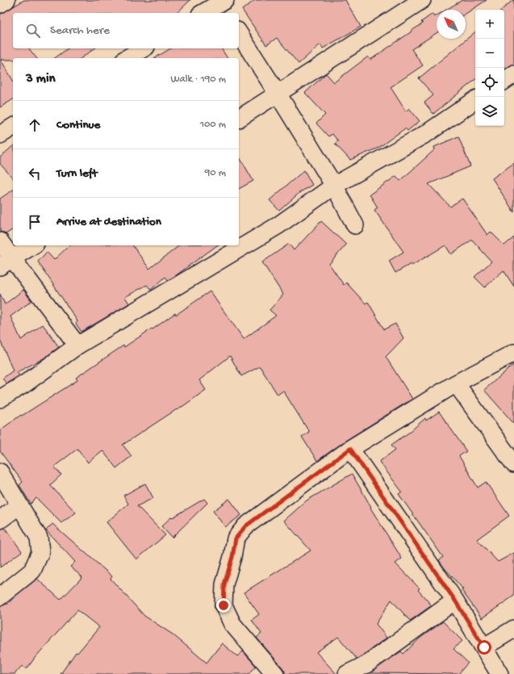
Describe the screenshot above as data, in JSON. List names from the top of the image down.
{
  "north": "top left",
  "page": {
    "map_buttons": ["+", "−"],
    "search": "Search here",
    "heading": ["3 min", "Walk · 190 m"],
    "list": [
      ["Continue", "100 m"],
      ["Turn left", "90 m"],
      "Arrive at destination"
    ]
  }
}
